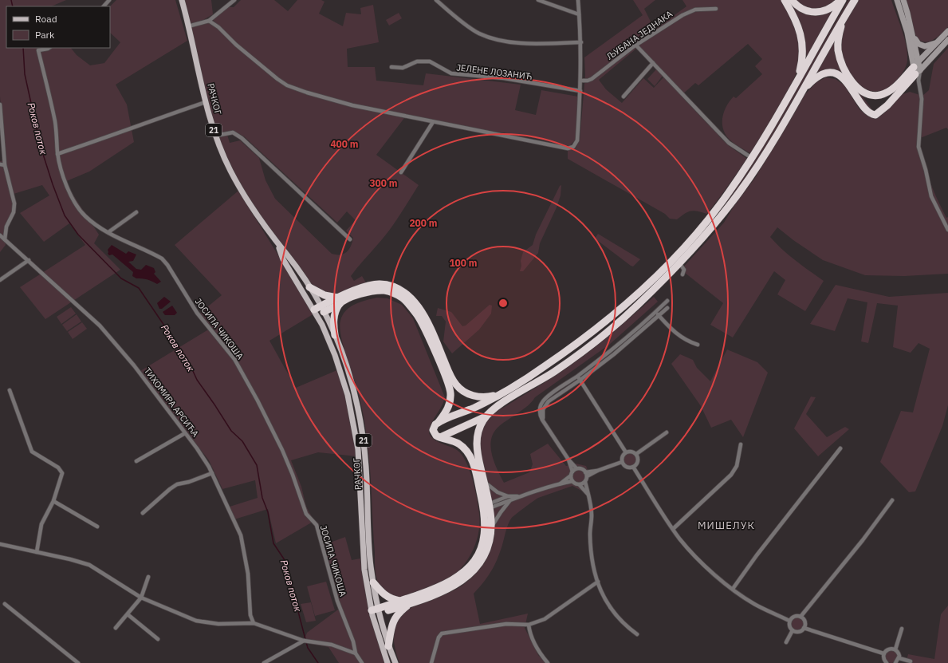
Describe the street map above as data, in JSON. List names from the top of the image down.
{
  "streets": {
    "main road": ["РАЧКОГ", "21"],
    "street": [
      "ЉУБАНА ЈЕДНАКА",
      "ЈЕЛЕНЕ ЛОЗАНИЋ",
      "ЈОСИПА ЧИКОША",
      "ТИХОМИРА АРСИЋА"
    ]
  },
  "districts": ["МИШЕЛУК"],
  "water": ["Роков поток"],
  "legend": ["Road", "Park"],
  "rings": [
    "400 m",
    "300 m",
    "200 m",
    "100 m"
  ]
}
